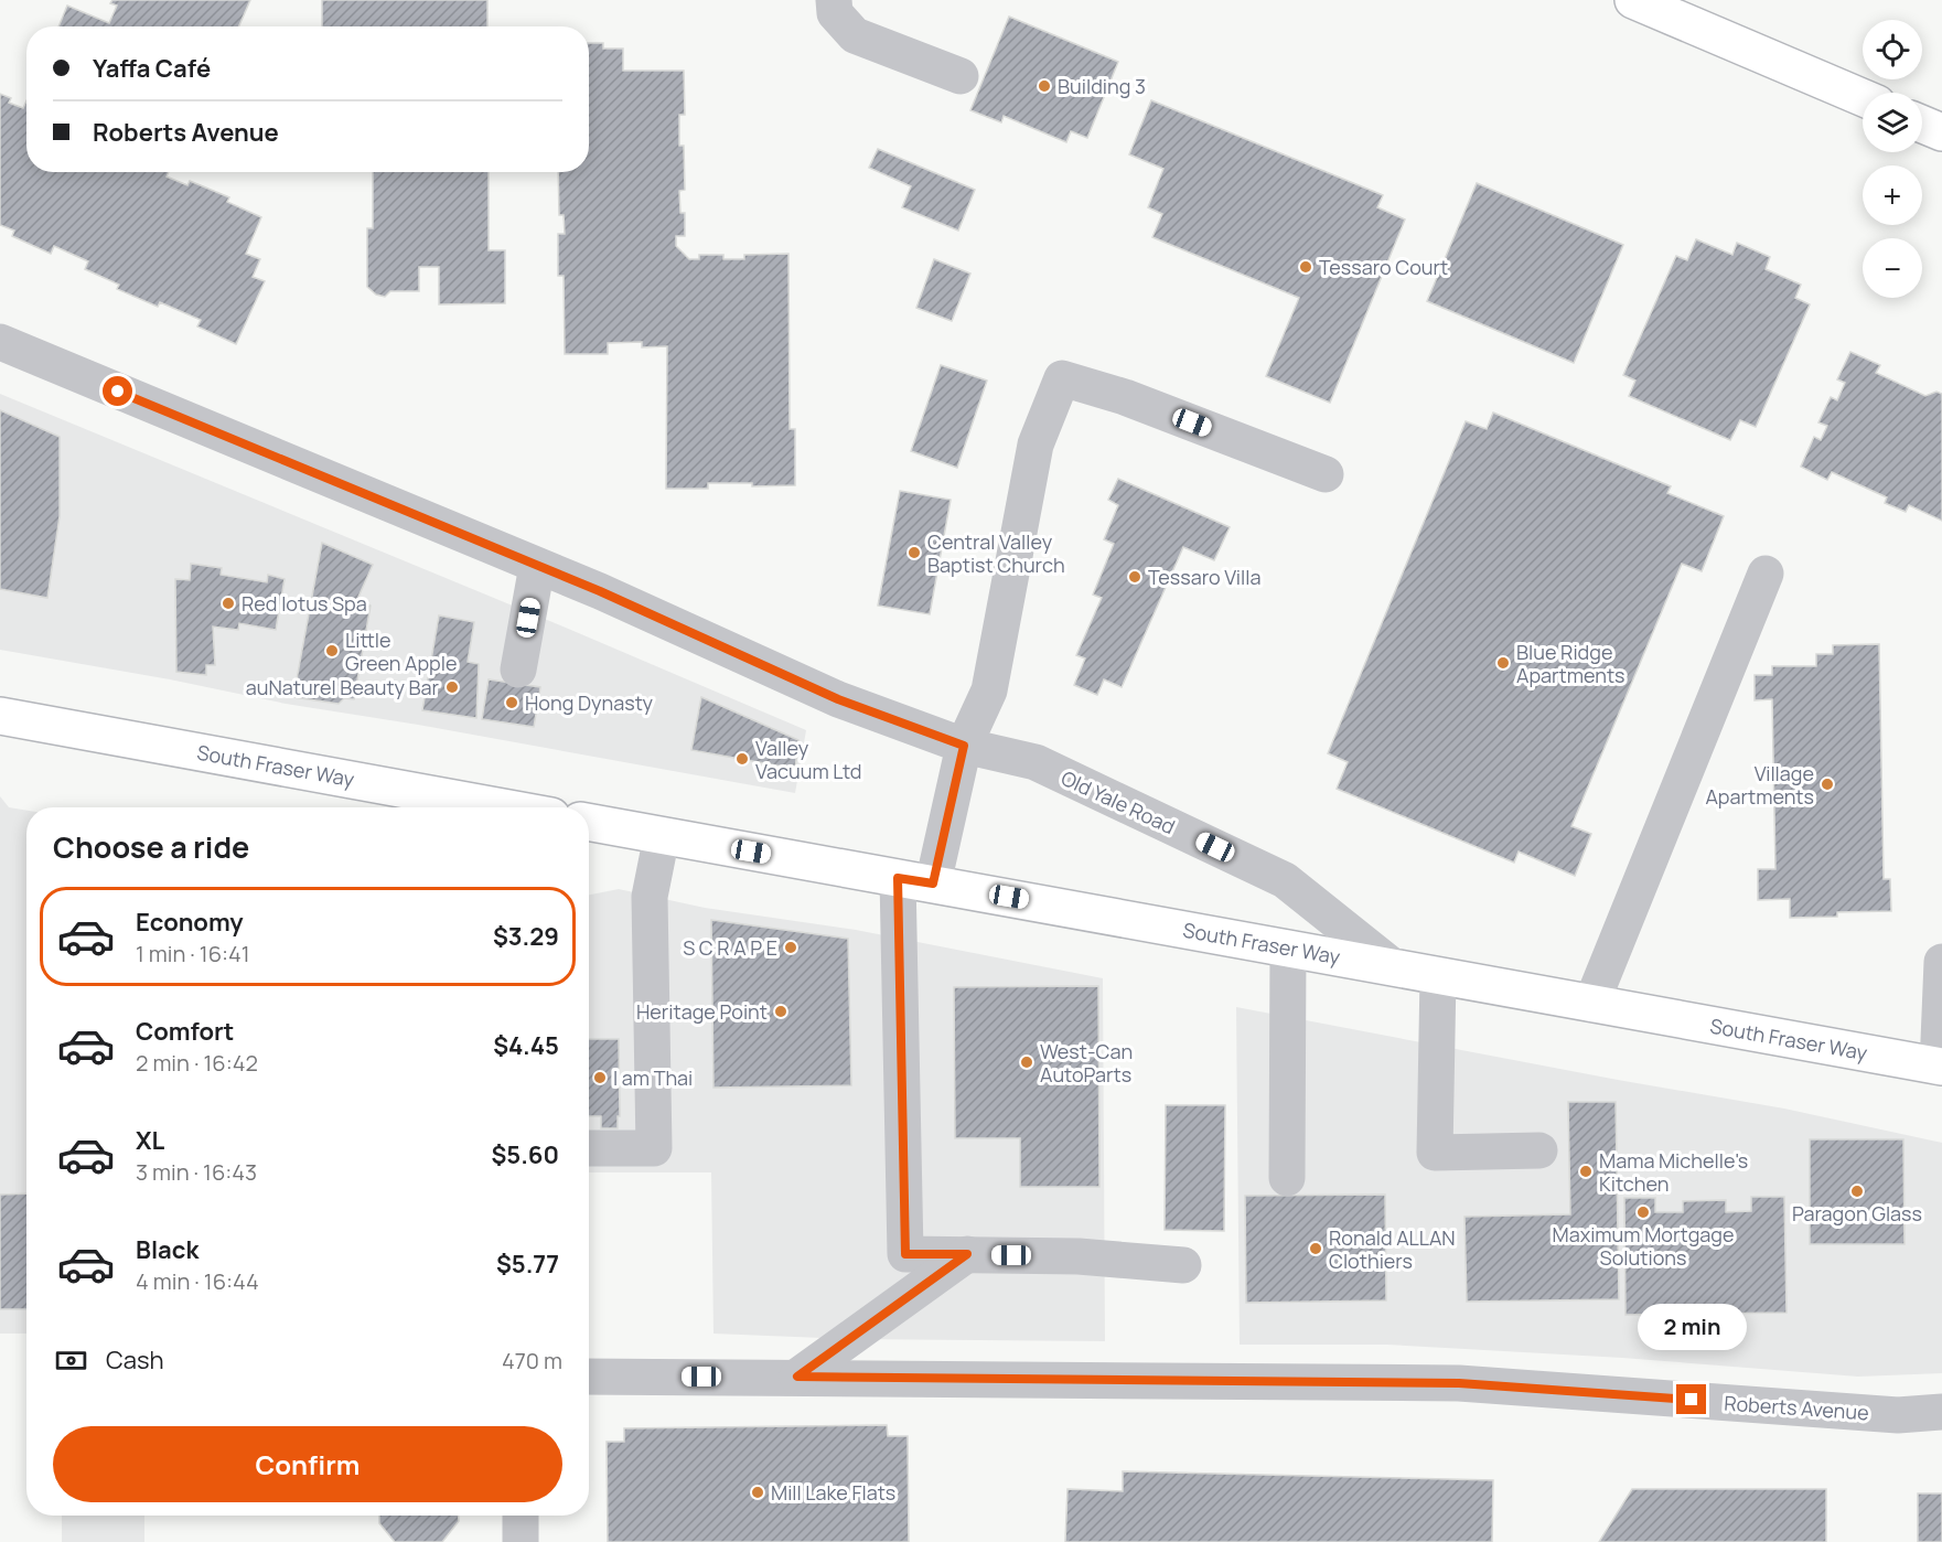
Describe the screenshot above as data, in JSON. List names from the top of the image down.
{
  "streets": {
    "main road": ["South Fraser Way"],
    "street": ["Old Yale Road", "Roberts Avenue"]
  },
  "crossings": [
    ["South Fraser Way", "Old Yale Road"]
  ],
  "places": [
    "Building 3",
    "Tessaro Court",
    "Central Valley Baptist Church",
    "Tessaro Villa",
    "Red lotus Spa",
    "Little Green Apple",
    "Blue Ridge Apartments",
    "auNaturel Beauty Bar",
    "Hong Dynasty",
    "Valley Vacuum Ltd",
    "Village Apartments",
    "S C R A P E",
    "Heritage Point",
    "West-Can AutoParts",
    "I am Thai",
    "Mama Michelle's Kitchen",
    "Paragon Glass",
    "Maximum Mortgage Solutions",
    "Ronald ALLAN Clothiers",
    "Mill Lake Flats"
  ],
  "page": {
    "map_buttons": ["+", "−"],
    "banner": ["Yaffa Café", "Roberts Avenue"],
    "heading": "Choose a ride",
    "list": [
      {
        "name": "Economy",
        "note": "1 min · 16:41",
        "value": "$3.29"
      },
      {
        "name": "Comfort",
        "note": "2 min · 16:42",
        "value": "$4.45"
      },
      {
        "name": "XL",
        "note": "3 min · 16:43",
        "value": "$5.60"
      },
      {
        "name": "Black",
        "note": "4 min · 16:44",
        "value": "$5.77"
      }
    ],
    "bubble": "2 min",
    "pay": ["Cash", "470 m"],
    "buttons": "Confirm"
  }
}
